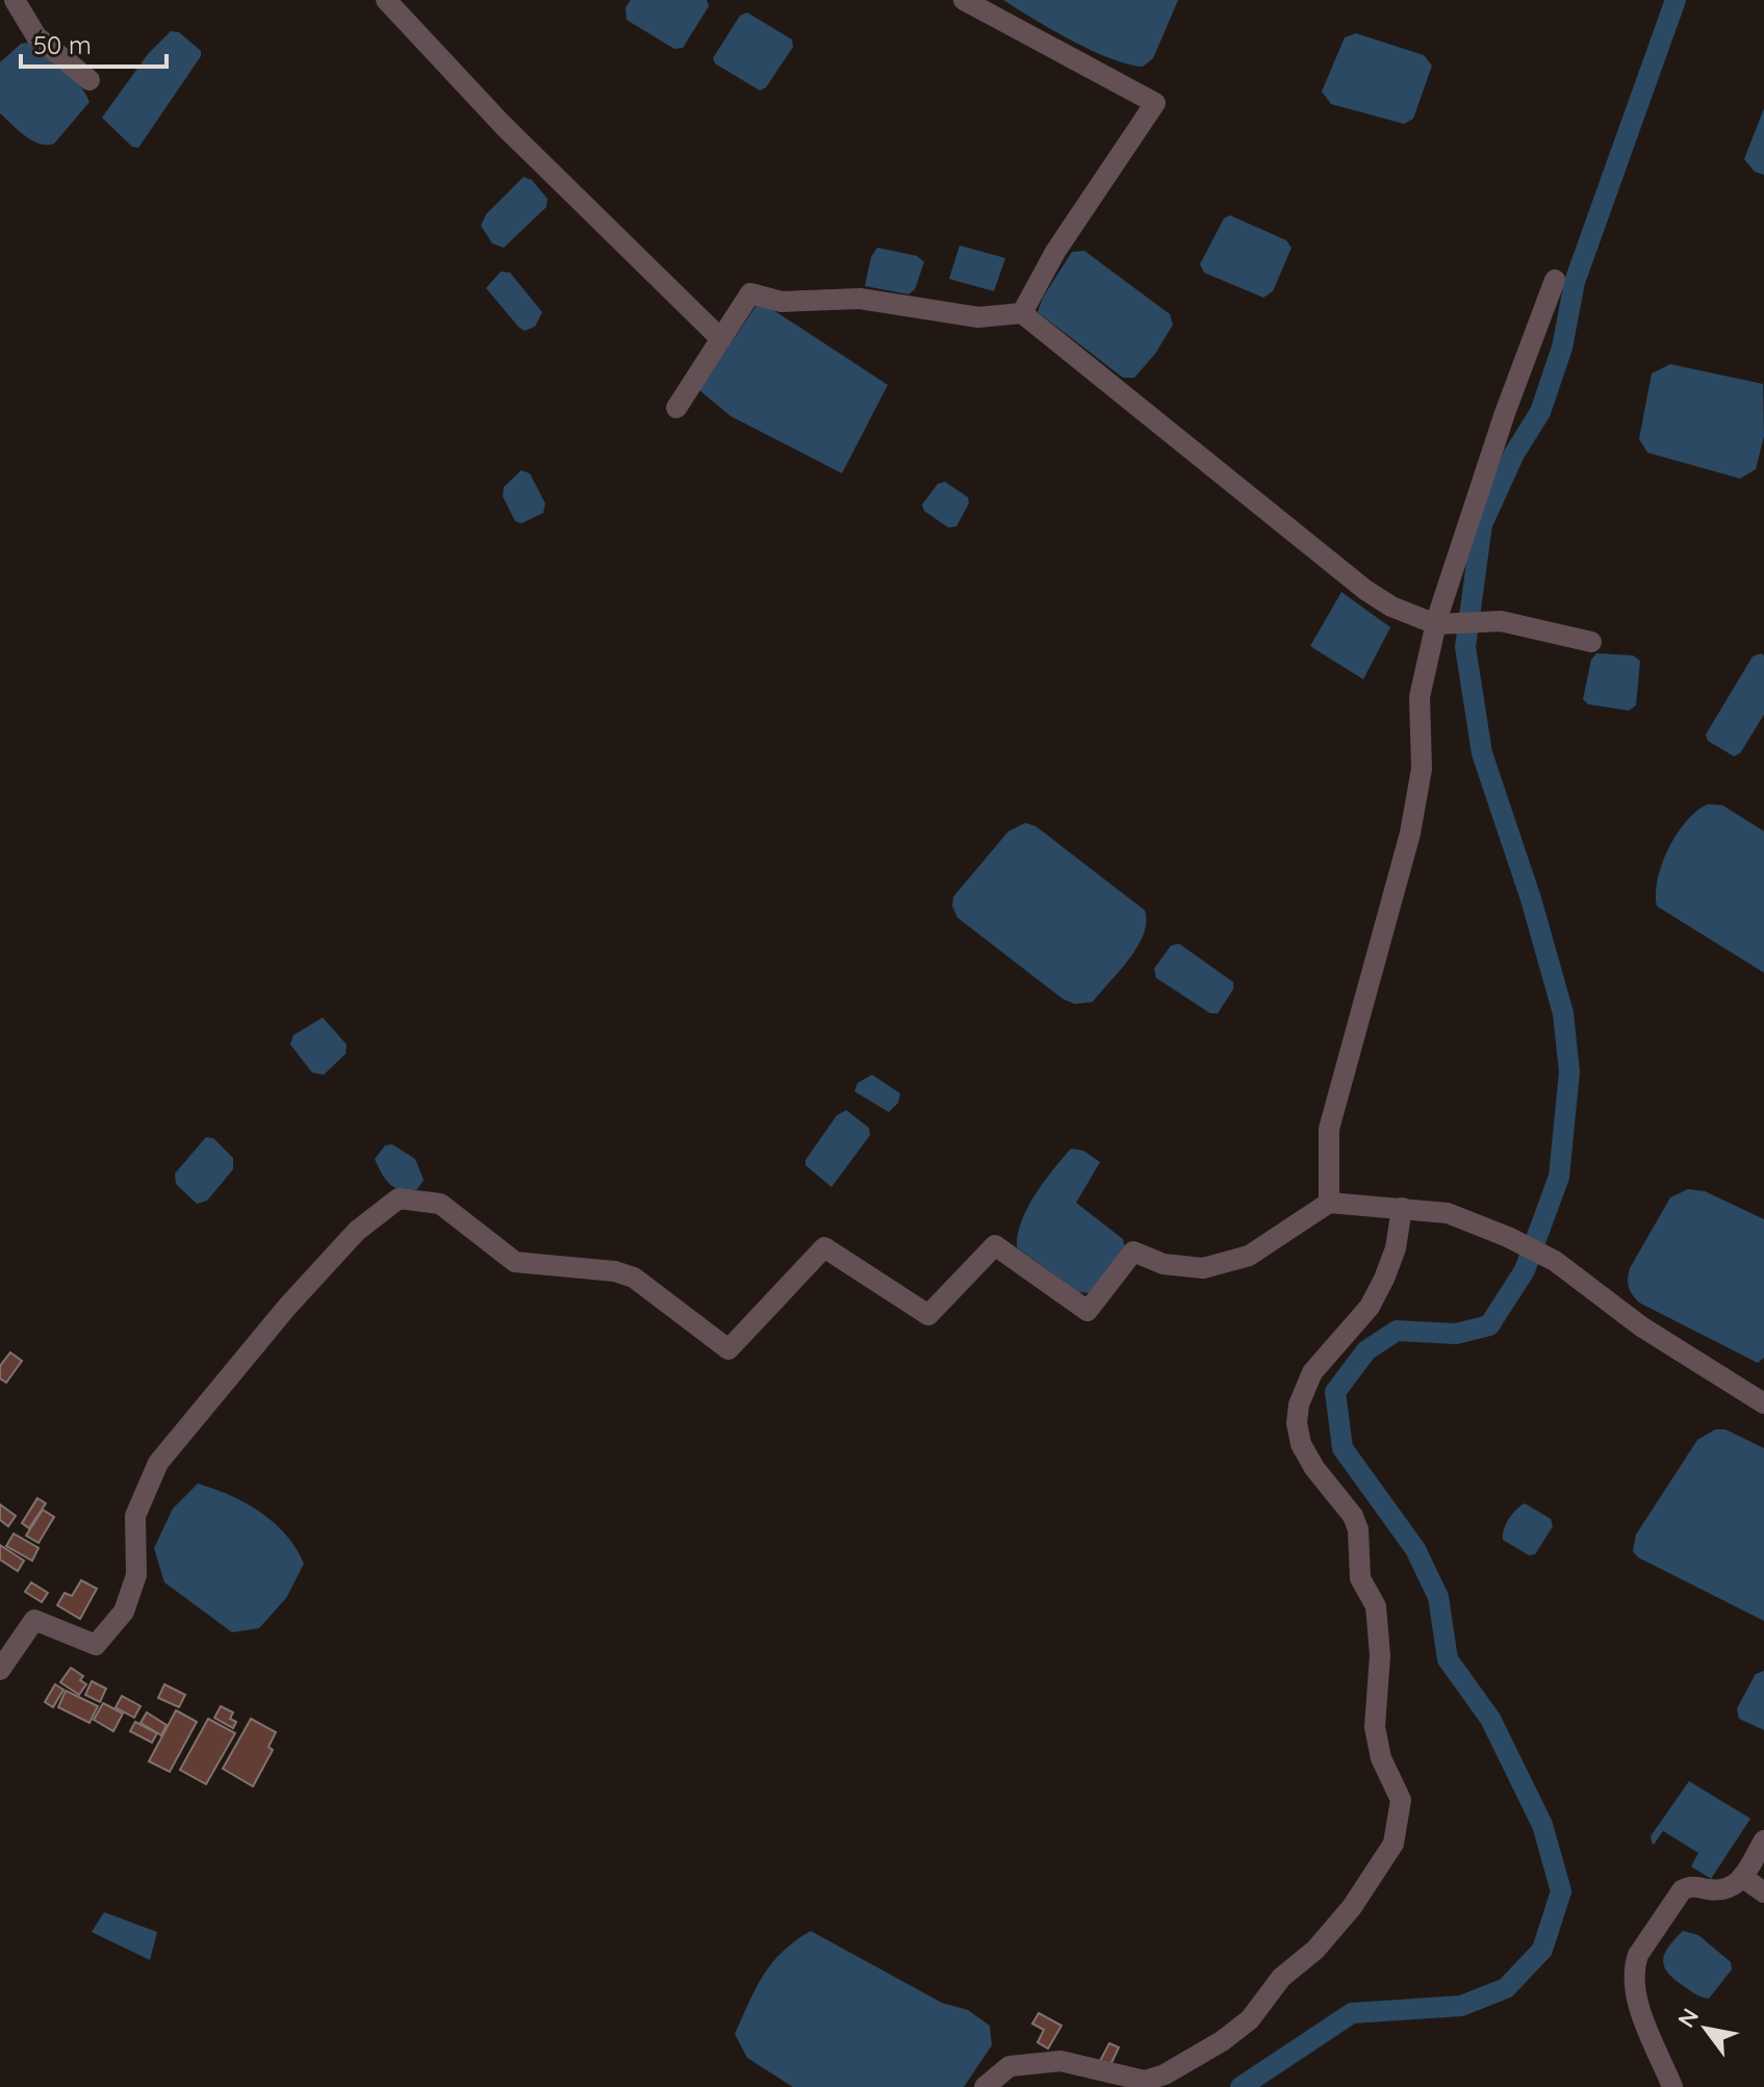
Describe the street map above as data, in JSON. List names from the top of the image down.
{
  "scale_bar": "50 m",
  "north": "top left"
}
